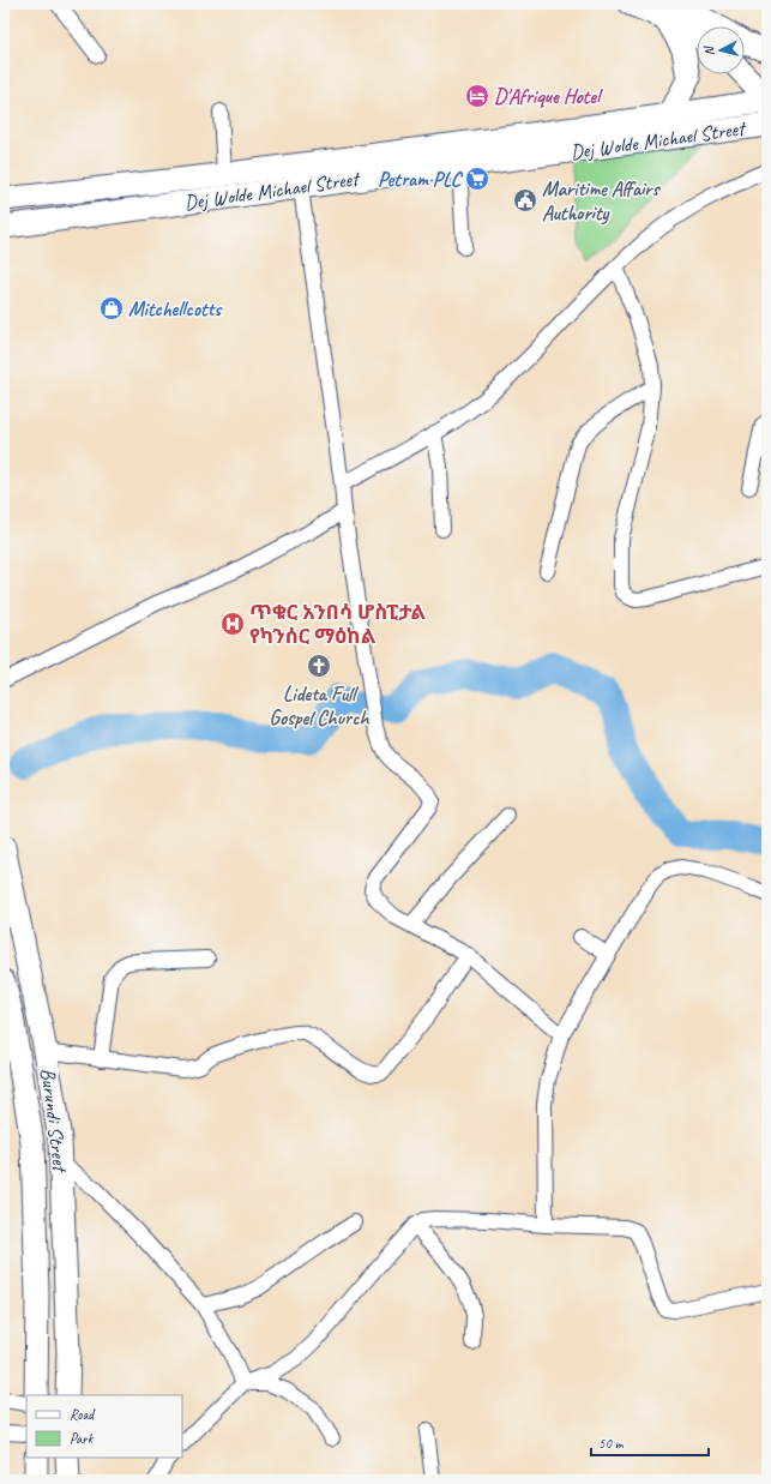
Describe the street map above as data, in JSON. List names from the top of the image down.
{
  "streets": {
    "main road": ["Dej Wolde Michael Street", "Burundi Street"]
  },
  "places": {
    "hotel": ["D'Afrique Hotel"],
    "supermarket": ["Petram PLC"],
    "public building": ["Maritime Affairs Authority"],
    "shop": ["Mitchellcotts"],
    "hospital": ["ጥቁር አንበሳ ሆስፒታል የካንሰር ማዕከል"],
    "church": ["Lideta Full Gospel Church"]
  },
  "legend": ["Road", "Park"],
  "scale_bar": "50 m",
  "north": "left"
}
